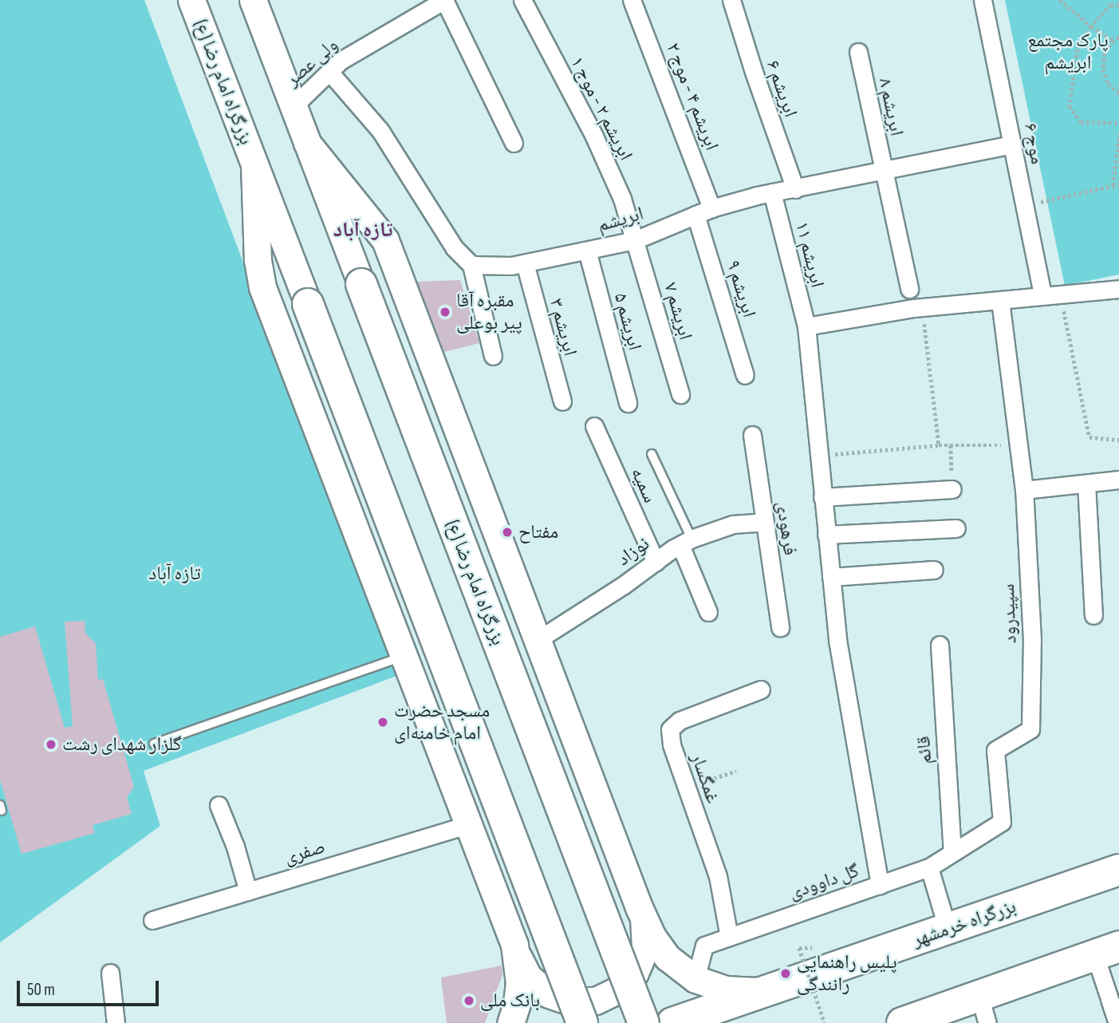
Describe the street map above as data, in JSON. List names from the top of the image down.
{
  "streets": {
    "highway": ["بزرگراه امام رضا (ع)", "بزرگراه خرمشهر"],
    "street": [
      "ولی عصر",
      "ابریشم ۶",
      "ابریشم ۴ - موج ۲",
      "ابریشم ۸",
      "ابریشم ۲ - موج ۱",
      "موج ۶",
      "ابریشم",
      "ابریشم ۱۱",
      "ابریشم ۹",
      "ابریشم ۷",
      "ابریشم ۵",
      "ابریشم ۳",
      "سمیه",
      "فرهودی",
      "نوزاد",
      "سپیدرود",
      "قائم",
      "غمگسار",
      "صفری",
      "گل داوودی"
    ]
  },
  "crossings": [
    ["ولی عصر", "بزرگراه امام رضا (ع)"],
    ["بزرگراه امام رضا (ع)", "نوزاد"],
    ["بزرگراه امام رضا (ع)", "صفری"],
    ["ابریشم ۶", "ابریشم"],
    ["ابریشم ۴ - موج ۲", "ابریشم"],
    ["ابریشم ۸", "ابریشم"],
    ["ابریشم ۲ - موج ۱", "ابریشم"],
    ["ابریشم ۲ - موج ۱", "ابریشم ۷"],
    ["موج ۶", "ابریشم"],
    ["ابریشم", "ابریشم ۱۱"],
    ["ابریشم", "ابریشم ۹"],
    ["ابریشم", "ابریشم ۷"],
    ["ابریشم", "ابریشم ۵"],
    ["ابریشم", "ابریشم ۳"],
    ["سمیه", "نوزاد"],
    ["فرهودی", "نوزاد"],
    ["سپیدرود", "قائم"],
    ["سپیدرود", "گل داوودی"],
    ["غمگسار", "گل داوودی"]
  ],
  "districts": ["تازه آباد"],
  "parks": ["پارک مجتمع ابریشم", "تازه آباد"],
  "places": [
    "مقبره آقا پیر بوعلی",
    "مفتاح",
    "مسجد حضرت امام خامنه‌ای",
    "گلزار شهدای رشت",
    "پلیس راهنمایی رانندگی",
    "بانک ملی"
  ],
  "scale_bar": "50 m"
}
